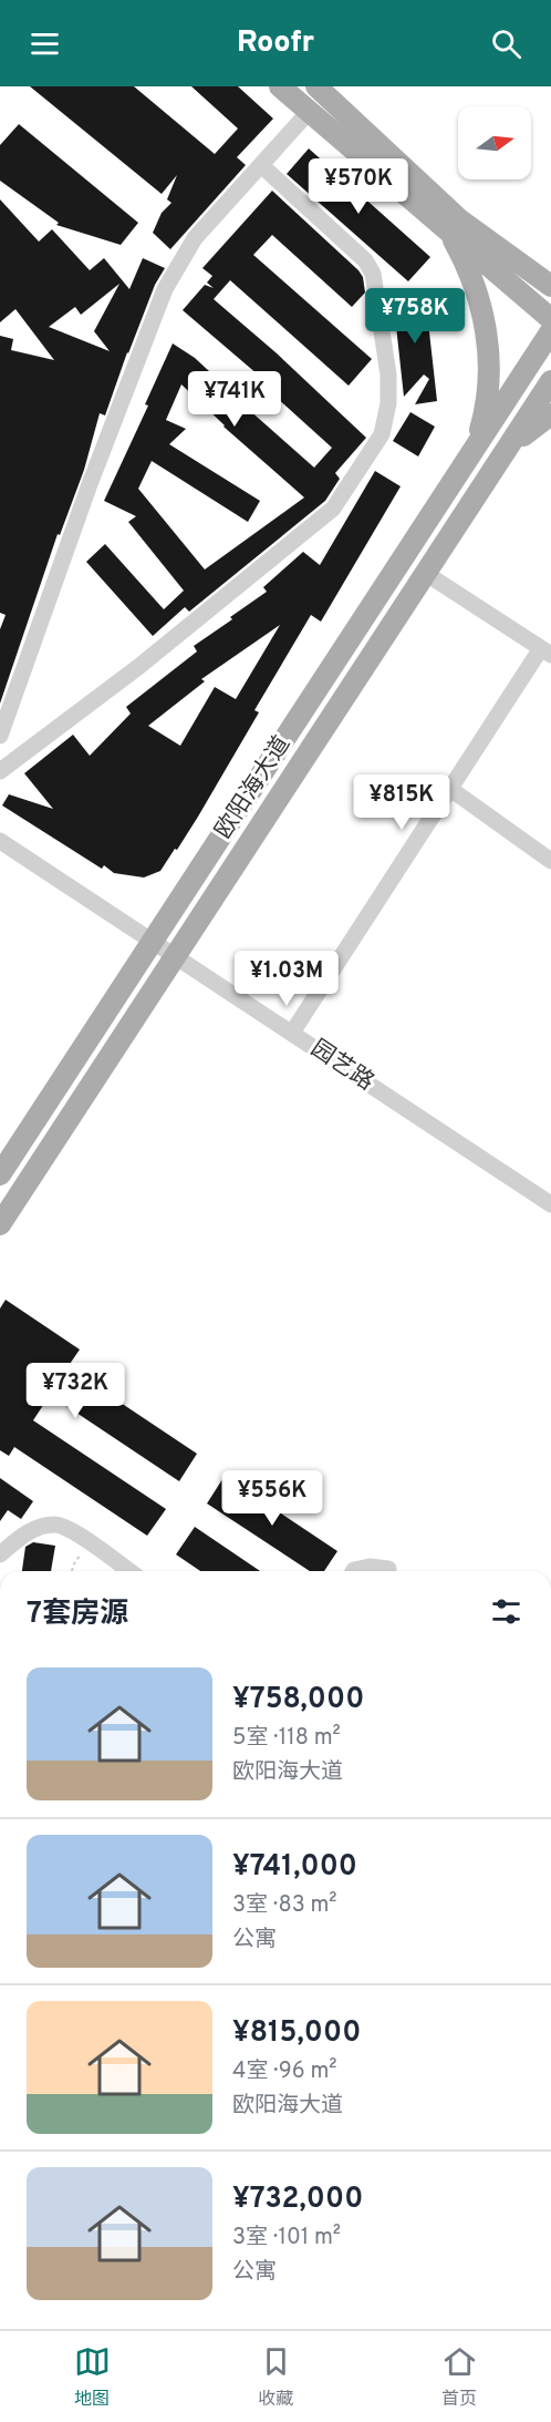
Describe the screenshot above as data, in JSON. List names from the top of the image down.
{
  "streets": {
    "main road": ["欧阳海大道"],
    "street": ["园艺路"]
  },
  "crossings": [
    ["欧阳海大道", "园艺路"]
  ],
  "north": "right",
  "page": {
    "header": "Roofr",
    "price": [
      "¥570K",
      "¥758K",
      "¥741K",
      "¥815K",
      "¥1.03M",
      "¥732K",
      "¥556K"
    ],
    "heading": "7套房源",
    "list": [
      {
        "name": "¥758,000",
        "note": "5室 · 118 m² · 欧阳海大道"
      },
      {
        "name": "¥741,000",
        "note": "3室 · 83 m² · 公寓"
      },
      {
        "name": "¥815,000",
        "note": "4室 · 96 m² · 欧阳海大道"
      },
      {
        "name": "¥732,000",
        "note": "3室 · 101 m² · 公寓"
      }
    ],
    "tabs": ["地图", "收藏", "首页"]
  }
}
